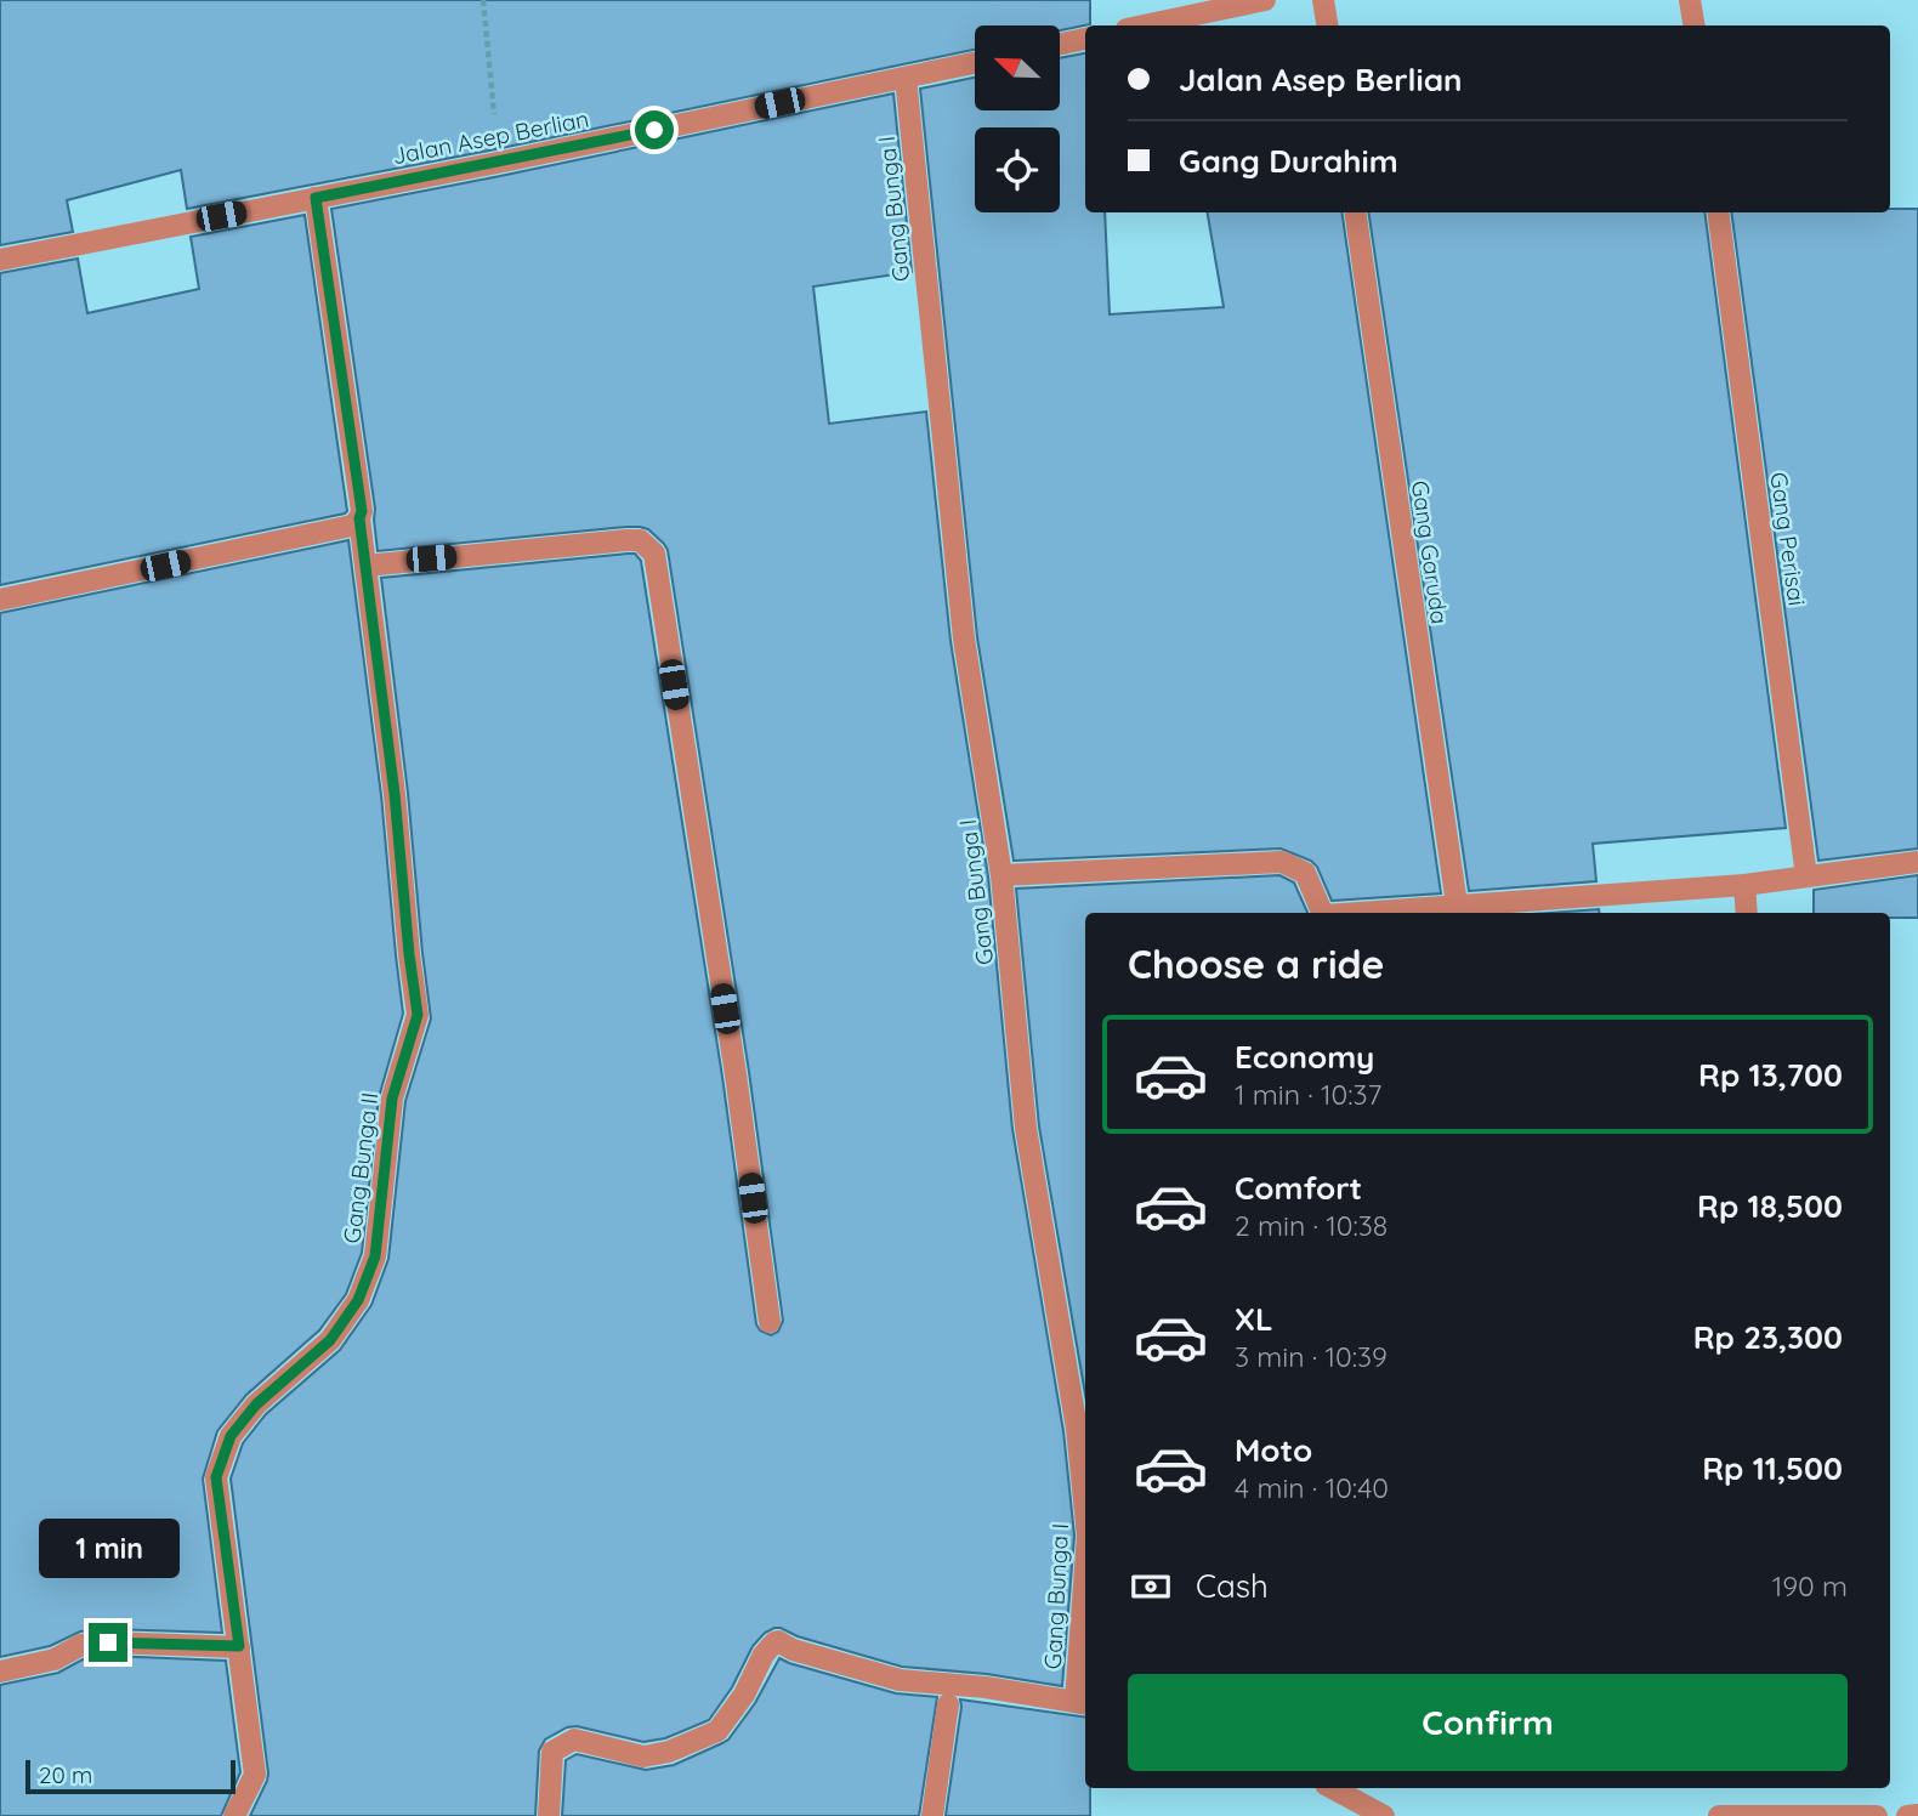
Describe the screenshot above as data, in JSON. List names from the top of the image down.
{
  "streets": {
    "street": [
      "Jalan Asep Berlian",
      "Gang Bunga I",
      "Gang Perisai",
      "Gang Garuda",
      "Gang Bunga II"
    ]
  },
  "crossings": [
    ["Jalan Asep Berlian", "Gang Bunga I"],
    ["Jalan Asep Berlian", "Gang Bunga II"]
  ],
  "scale_bar": "20 m",
  "north": "top left",
  "page": {
    "banner": ["Jalan Asep Berlian", "Gang Durahim"],
    "heading": "Choose a ride",
    "list": [
      {
        "name": "Economy",
        "note": "1 min · 10:37",
        "value": "Rp 13,700"
      },
      {
        "name": "Comfort",
        "note": "2 min · 10:38",
        "value": "Rp 18,500"
      },
      {
        "name": "XL",
        "note": "3 min · 10:39",
        "value": "Rp 23,300"
      },
      {
        "name": "Moto",
        "note": "4 min · 10:40",
        "value": "Rp 11,500"
      }
    ],
    "bubble": "1 min",
    "pay": ["Cash", "190 m"],
    "buttons": "Confirm",
    "scale": "20 m"
  }
}
